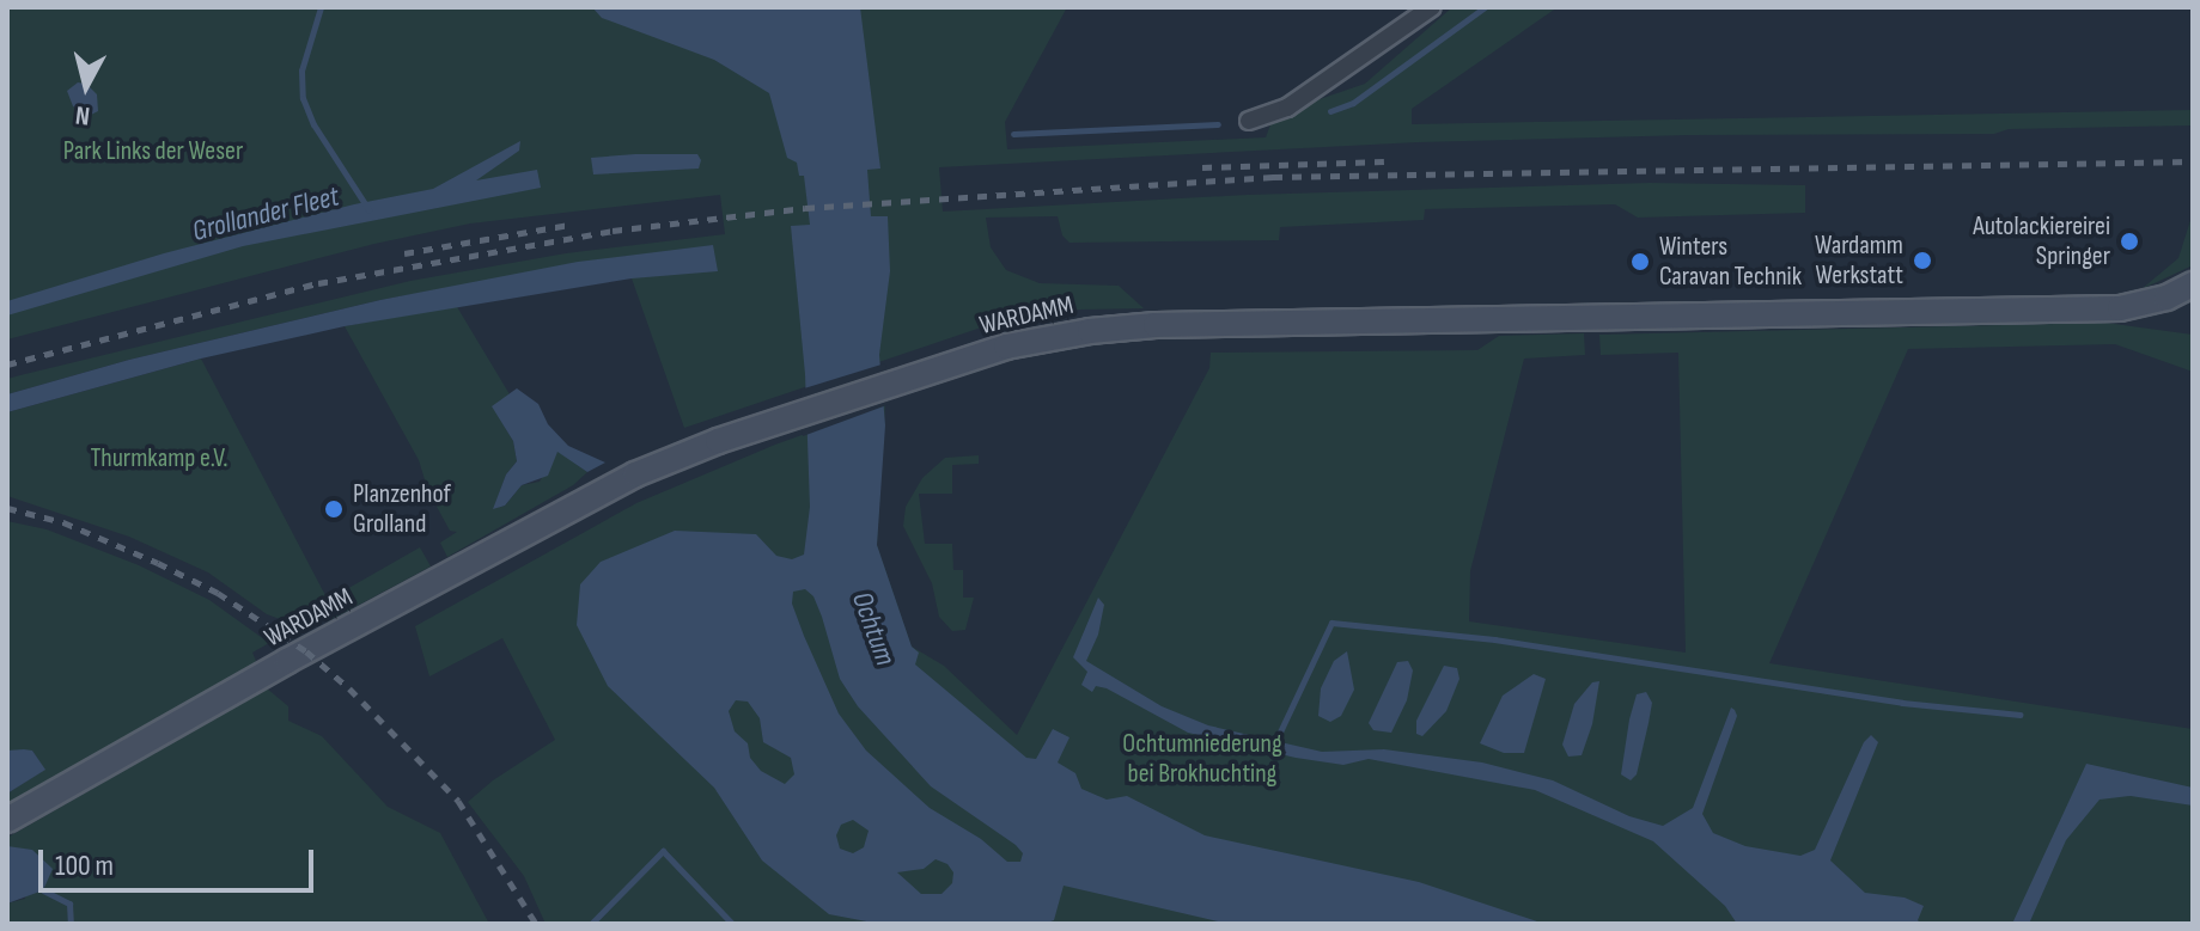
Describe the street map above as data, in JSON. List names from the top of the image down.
{
  "streets": {
    "street": ["WARDAMM"]
  },
  "water": ["Grollander Fleet", "Ochtum"],
  "parks": ["Park Links der Weser", "Thurmkamp e.V.", "Ochtumniederung bei Brokhuchting"],
  "places": [
    "Autolackiereirei Springer",
    "Wardamm Werkstatt",
    "Winters Caravan Technik",
    "Planzenhof Grolland"
  ],
  "scale_bar": "100 m",
  "north": "bottom"
}
